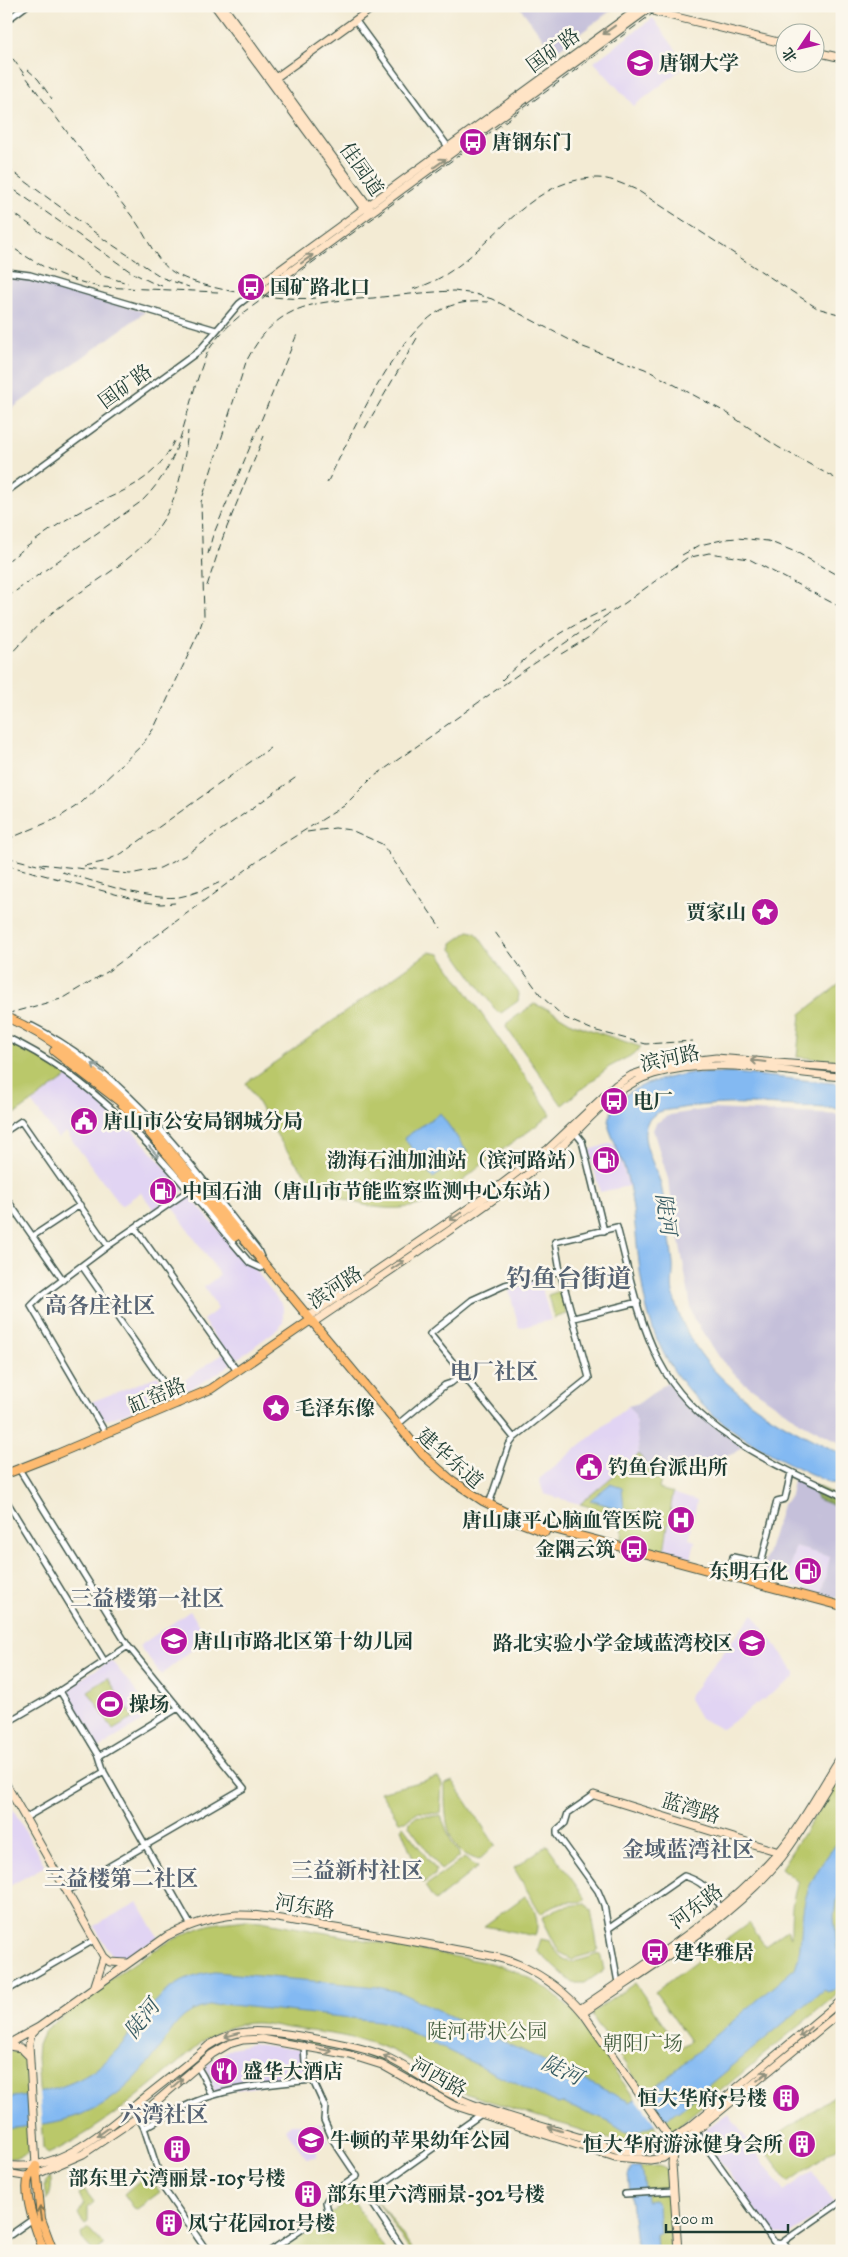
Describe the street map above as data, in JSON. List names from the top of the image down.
{
  "streets": {
    "main road": [
      "国矿路",
      "佳园道",
      "滨河路",
      "缸窑路",
      "建华东道",
      "蓝湾路",
      "河东路",
      "河西路"
    ]
  },
  "crossings": [
    ["国矿路", "佳园道"],
    ["滨河路", "缸窑路"],
    ["滨河路", "建华东道"],
    ["缸窑路", "建华东道"],
    ["蓝湾路", "河东路"],
    ["河东路", "河西路"]
  ],
  "districts": [
    "钓鱼台街道",
    "高各庄社区",
    "电厂社区",
    "三益楼第一社区",
    "金域蓝湾社区",
    "三益新村社区",
    "三益楼第二社区",
    "六湾社区"
  ],
  "water": ["陡河"],
  "parks": ["陡河带状公园", "朝阳广场"],
  "places": {
    "school or university": [
      "唐钢大学",
      "唐山市路北区第十幼儿园",
      "路北实验小学金域蓝湾校区",
      "牛顿的苹果幼年公园"
    ],
    "bus stop": [
      "唐钢东门",
      "国矿路北口",
      "电厂",
      "金隅云筑",
      "建华雅居"
    ],
    "place": ["贾家山", "毛泽东像"],
    "public building": ["唐山市公安局钢城分局", "钓鱼台派出所"],
    "fuel station": ["渤海石油加油站（滨河路站）", "中国石油（唐山市节能监察监测中心东站）", "东明石化"],
    "hospital": ["唐山康平心脑血管医院"],
    "sports": ["操场"],
    "restaurant": ["盛华大酒店"],
    "building": [
      "恒大华府5号楼",
      "恒大华府游泳健身会所",
      "部东里六湾丽景-105号楼",
      "部东里六湾丽景-302号楼",
      "凤宁花园101号楼"
    ]
  },
  "scale_bar": "200 m",
  "north": "bottom left"
}
